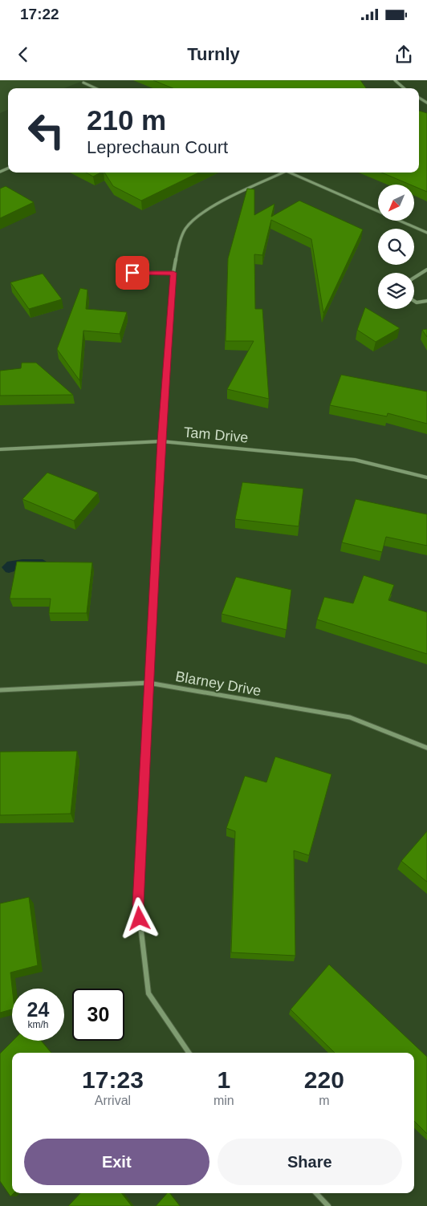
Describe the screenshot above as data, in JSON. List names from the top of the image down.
{
  "streets": {
    "street": ["Tam Drive", "Blarney Drive"]
  },
  "north": "bottom left",
  "page": {
    "status": "17:22",
    "header": "Turnly",
    "turn": ["210 m", "Leprechaun Court"],
    "speed": "24 km/h",
    "limit": "30",
    "eta": [
      "17:23",
      "Arrival",
      "1",
      "min",
      "220",
      "m"
    ],
    "buttons": ["Exit", "Share"]
  }
}
